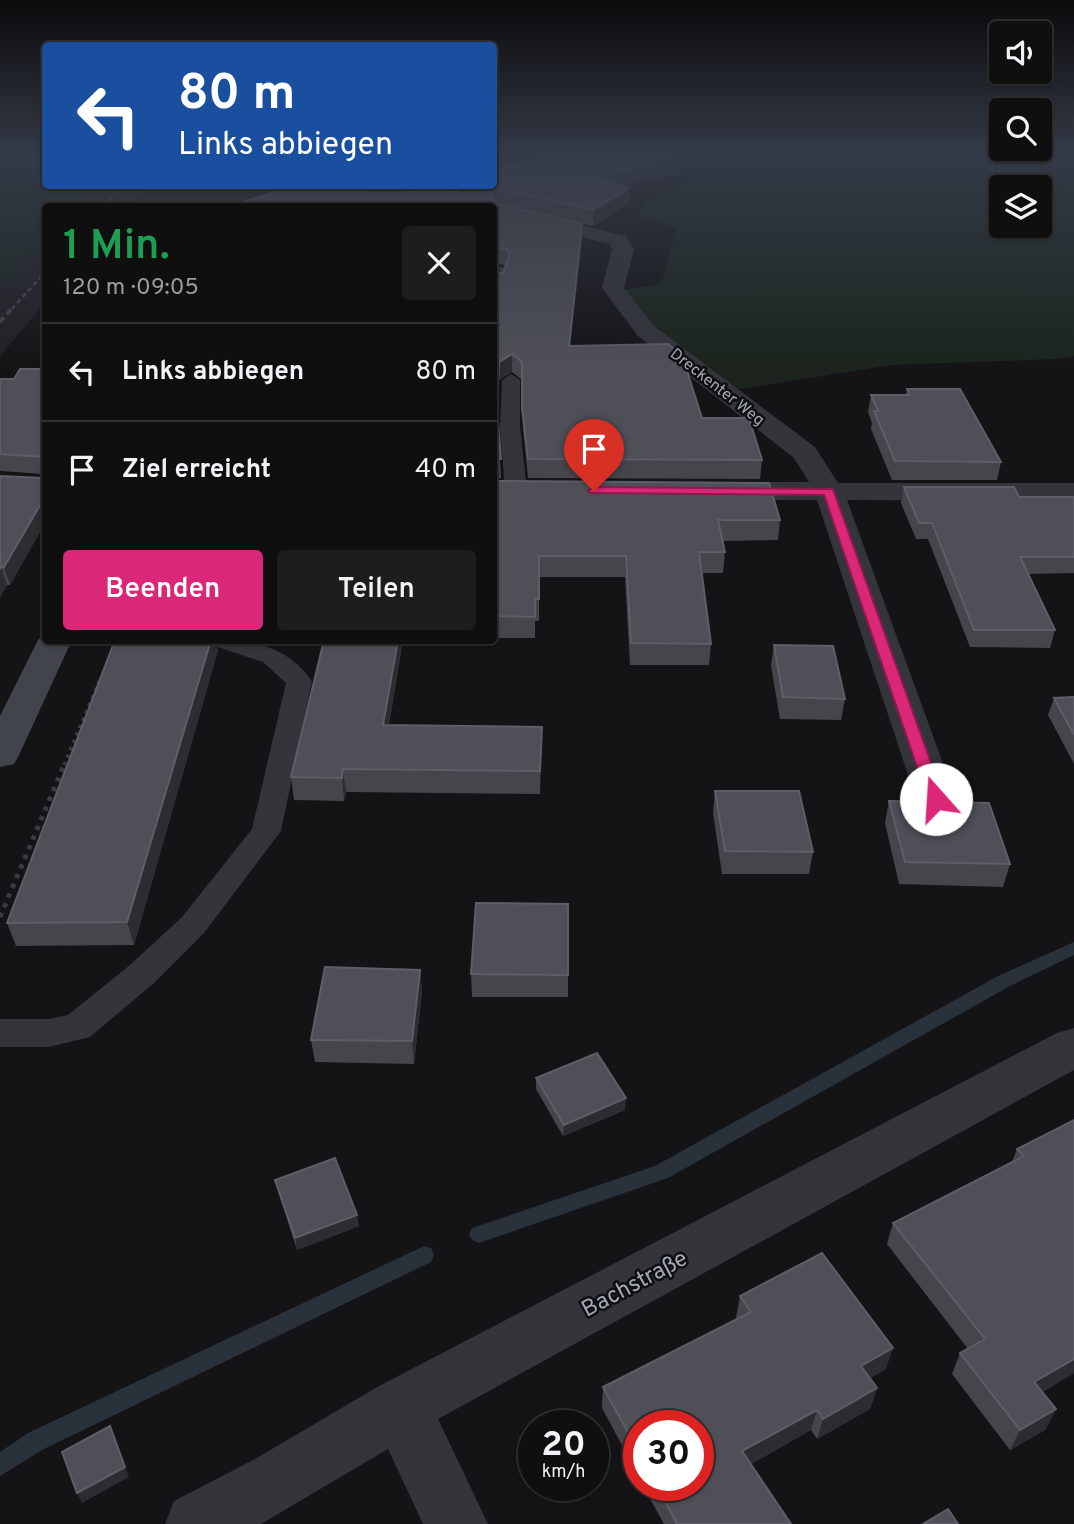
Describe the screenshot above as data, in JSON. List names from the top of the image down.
{
  "streets": {
    "street": ["Dreckenter Weg", "Bachstraße"]
  },
  "page": {
    "turn": ["80 m", "Links abbiegen"],
    "heading": ["1 Min.", "120 m · 09:05"],
    "list": [
      {
        "name": "Links abbiegen",
        "value": "80 m"
      },
      {
        "name": "Ziel erreicht",
        "value": "40 m"
      }
    ],
    "buttons": ["Beenden", "Teilen"],
    "speed": "20 km/h",
    "limit": "30"
  }
}
